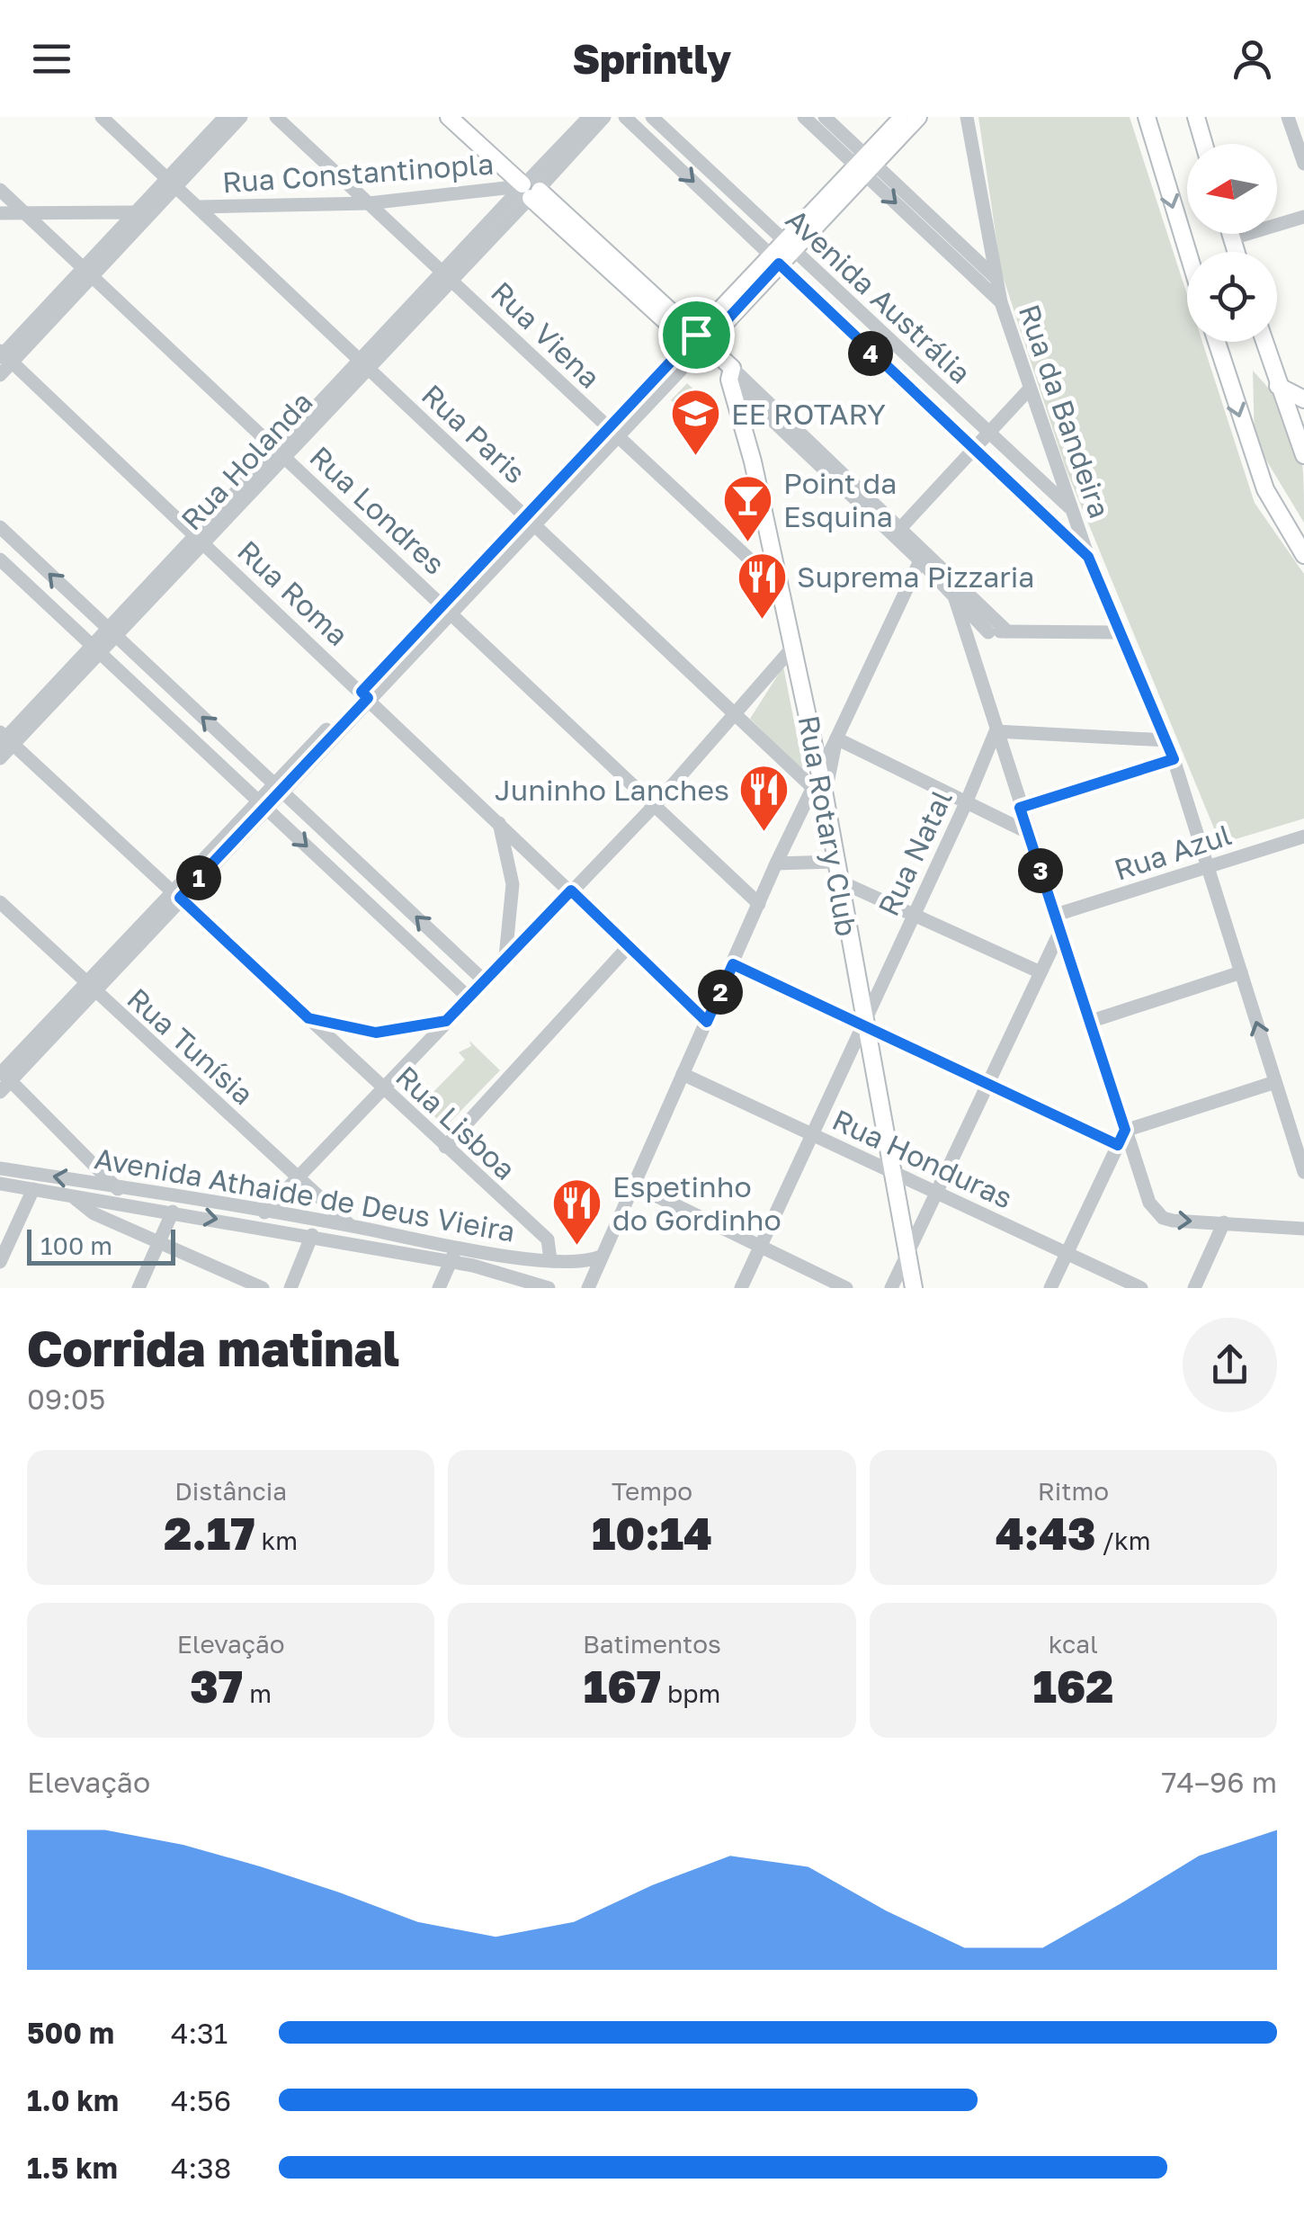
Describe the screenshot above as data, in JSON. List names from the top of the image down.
{
  "streets": {
    "main road": ["Rua Rotary Club"],
    "street": [
      "Rua Constantinopla",
      "Avenida Austrália",
      "Rua Viena",
      "Rua da Bandeira",
      "Rua Paris",
      "Rua Holanda",
      "Rua Londres",
      "Rua Roma",
      "Rua Azul",
      "Rua Natal",
      "Rua Tunísia",
      "Rua Lisboa",
      "Rua Honduras",
      "Avenida Athaide de Deus Vieira"
    ]
  },
  "crossings": [
    ["Rua Constantinopla", "Rua Viena"],
    ["Rua Constantinopla", "Rua Paris"],
    ["Rua Constantinopla", "Rua Holanda"],
    ["Avenida Austrália", "Rua da Bandeira"],
    ["Rua Viena", "Rua Holanda"],
    ["Rua Viena", "Rua Rotary Club"],
    ["Rua da Bandeira", "Rua Azul"],
    ["Rua Paris", "Rua Holanda"],
    ["Rua Paris", "Rua Rotary Club"],
    ["Rua Holanda", "Rua Londres"],
    ["Rua Holanda", "Rua Roma"],
    ["Rua Holanda", "Rua Lisboa"],
    ["Rua Rotary Club", "Rua Natal"],
    ["Rua Rotary Club", "Rua Honduras"],
    ["Rua Natal", "Rua Honduras"],
    ["Rua Tunísia", "Avenida Athaide de Deus Vieira"],
    ["Rua Lisboa", "Avenida Athaide de Deus Vieira"]
  ],
  "places": {
    "school or university": ["EE ROTARY"],
    "bar": ["Point da Esquina"],
    "restaurant": ["Suprema Pizzaria", "Juninho Lanches", "Espetinho do Gordinho"]
  },
  "scale_bar": "100 m",
  "north": "left",
  "page": {
    "header": "Sprintly",
    "pins": [
      "4",
      "3",
      "1",
      "2"
    ],
    "scale": "100 m",
    "heading": ["Corrida matinal", "09:05"],
    "stats": [
      ["Distância", "2.17 km"],
      ["Tempo", "10:14"],
      ["Ritmo", "4:43 /km"],
      ["Elevação", "37 m"],
      ["Batimentos", "167 bpm"],
      ["kcal", "162"]
    ],
    "chart": ["Elevação", "74–96 m"],
    "list": [
      {
        "name": "500 m",
        "note": "4:31"
      },
      {
        "name": "1.0 km",
        "note": "4:56"
      },
      {
        "name": "1.5 km",
        "note": "4:38"
      }
    ]
  }
}
